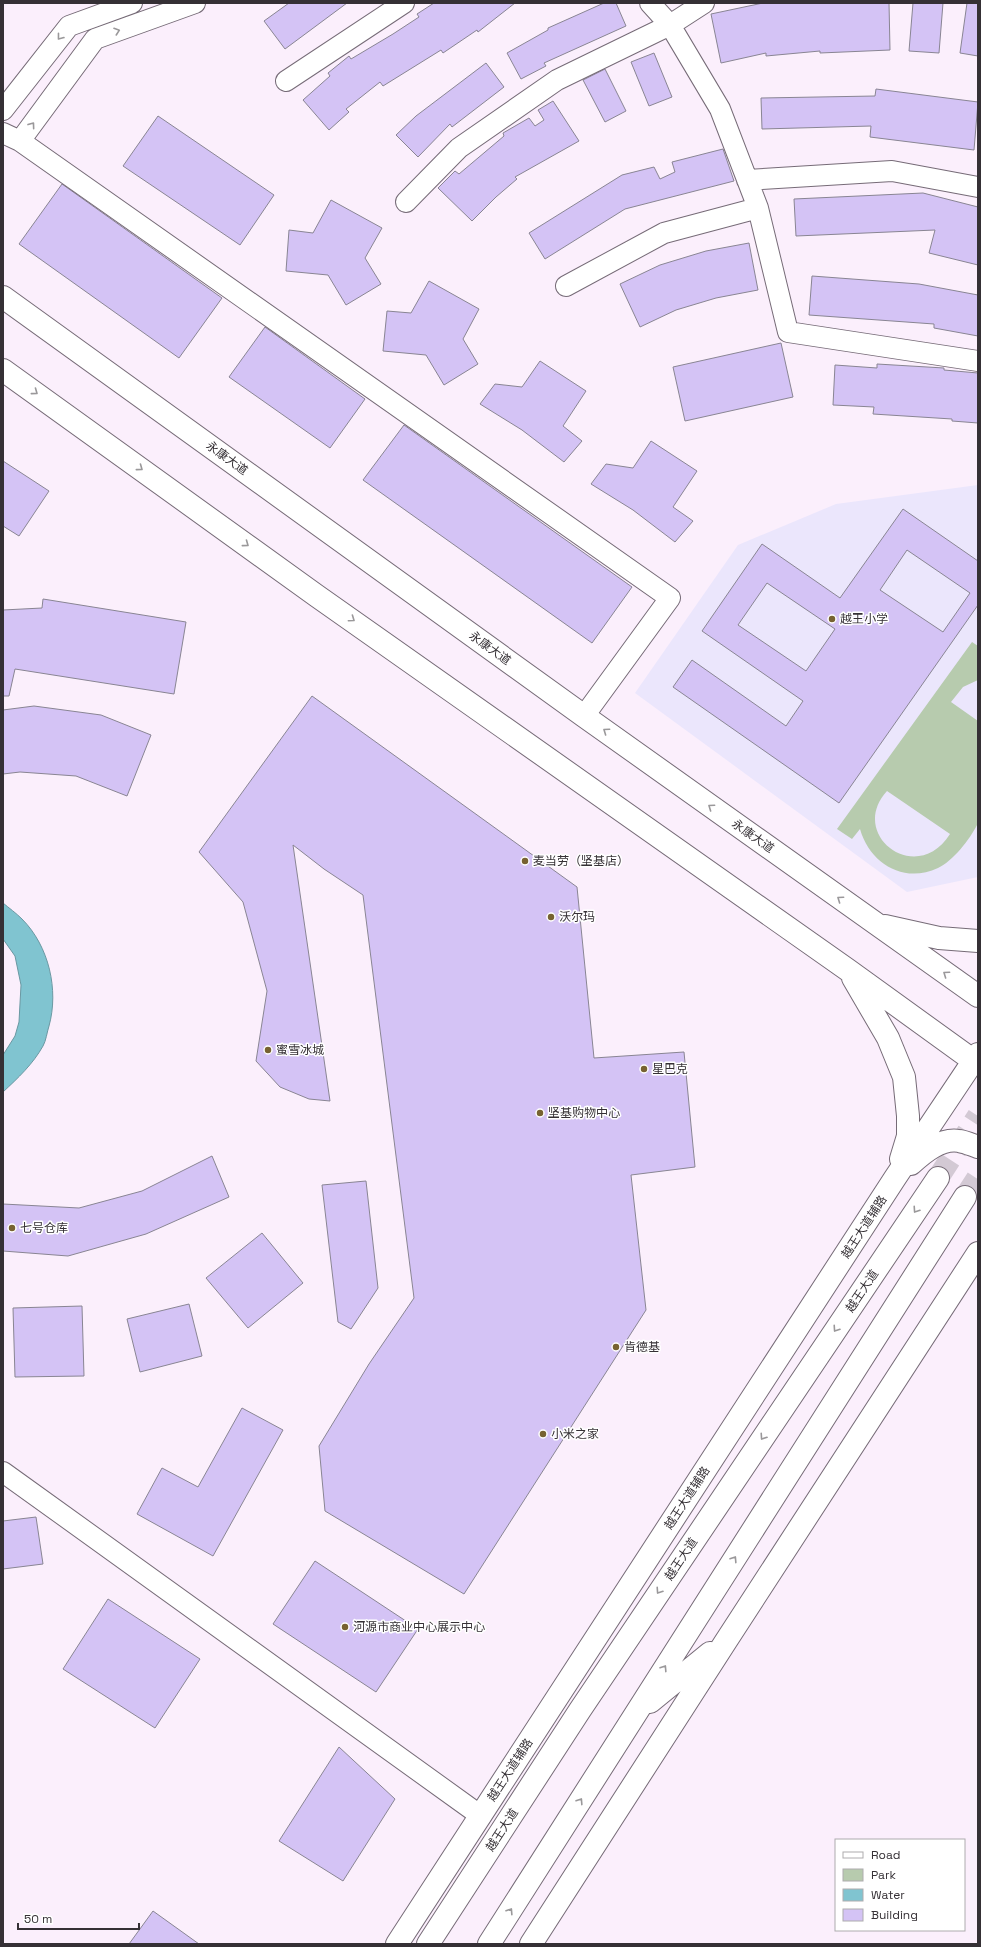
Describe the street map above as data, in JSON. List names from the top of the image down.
{
  "streets": {
    "main road": ["永康大道", "越王大道辅路", "越王大道"]
  },
  "places": [
    "越王小学",
    "麦当劳（坚基店）",
    "沃尔玛",
    "蜜雪冰城",
    "星巴克",
    "坚基购物中心",
    "七号仓库",
    "肯德基",
    "小米之家",
    "河源市商业中心展示中心"
  ],
  "legend": [
    "Road",
    "Park",
    "Water",
    "Building"
  ],
  "scale_bar": "50 m"
}
